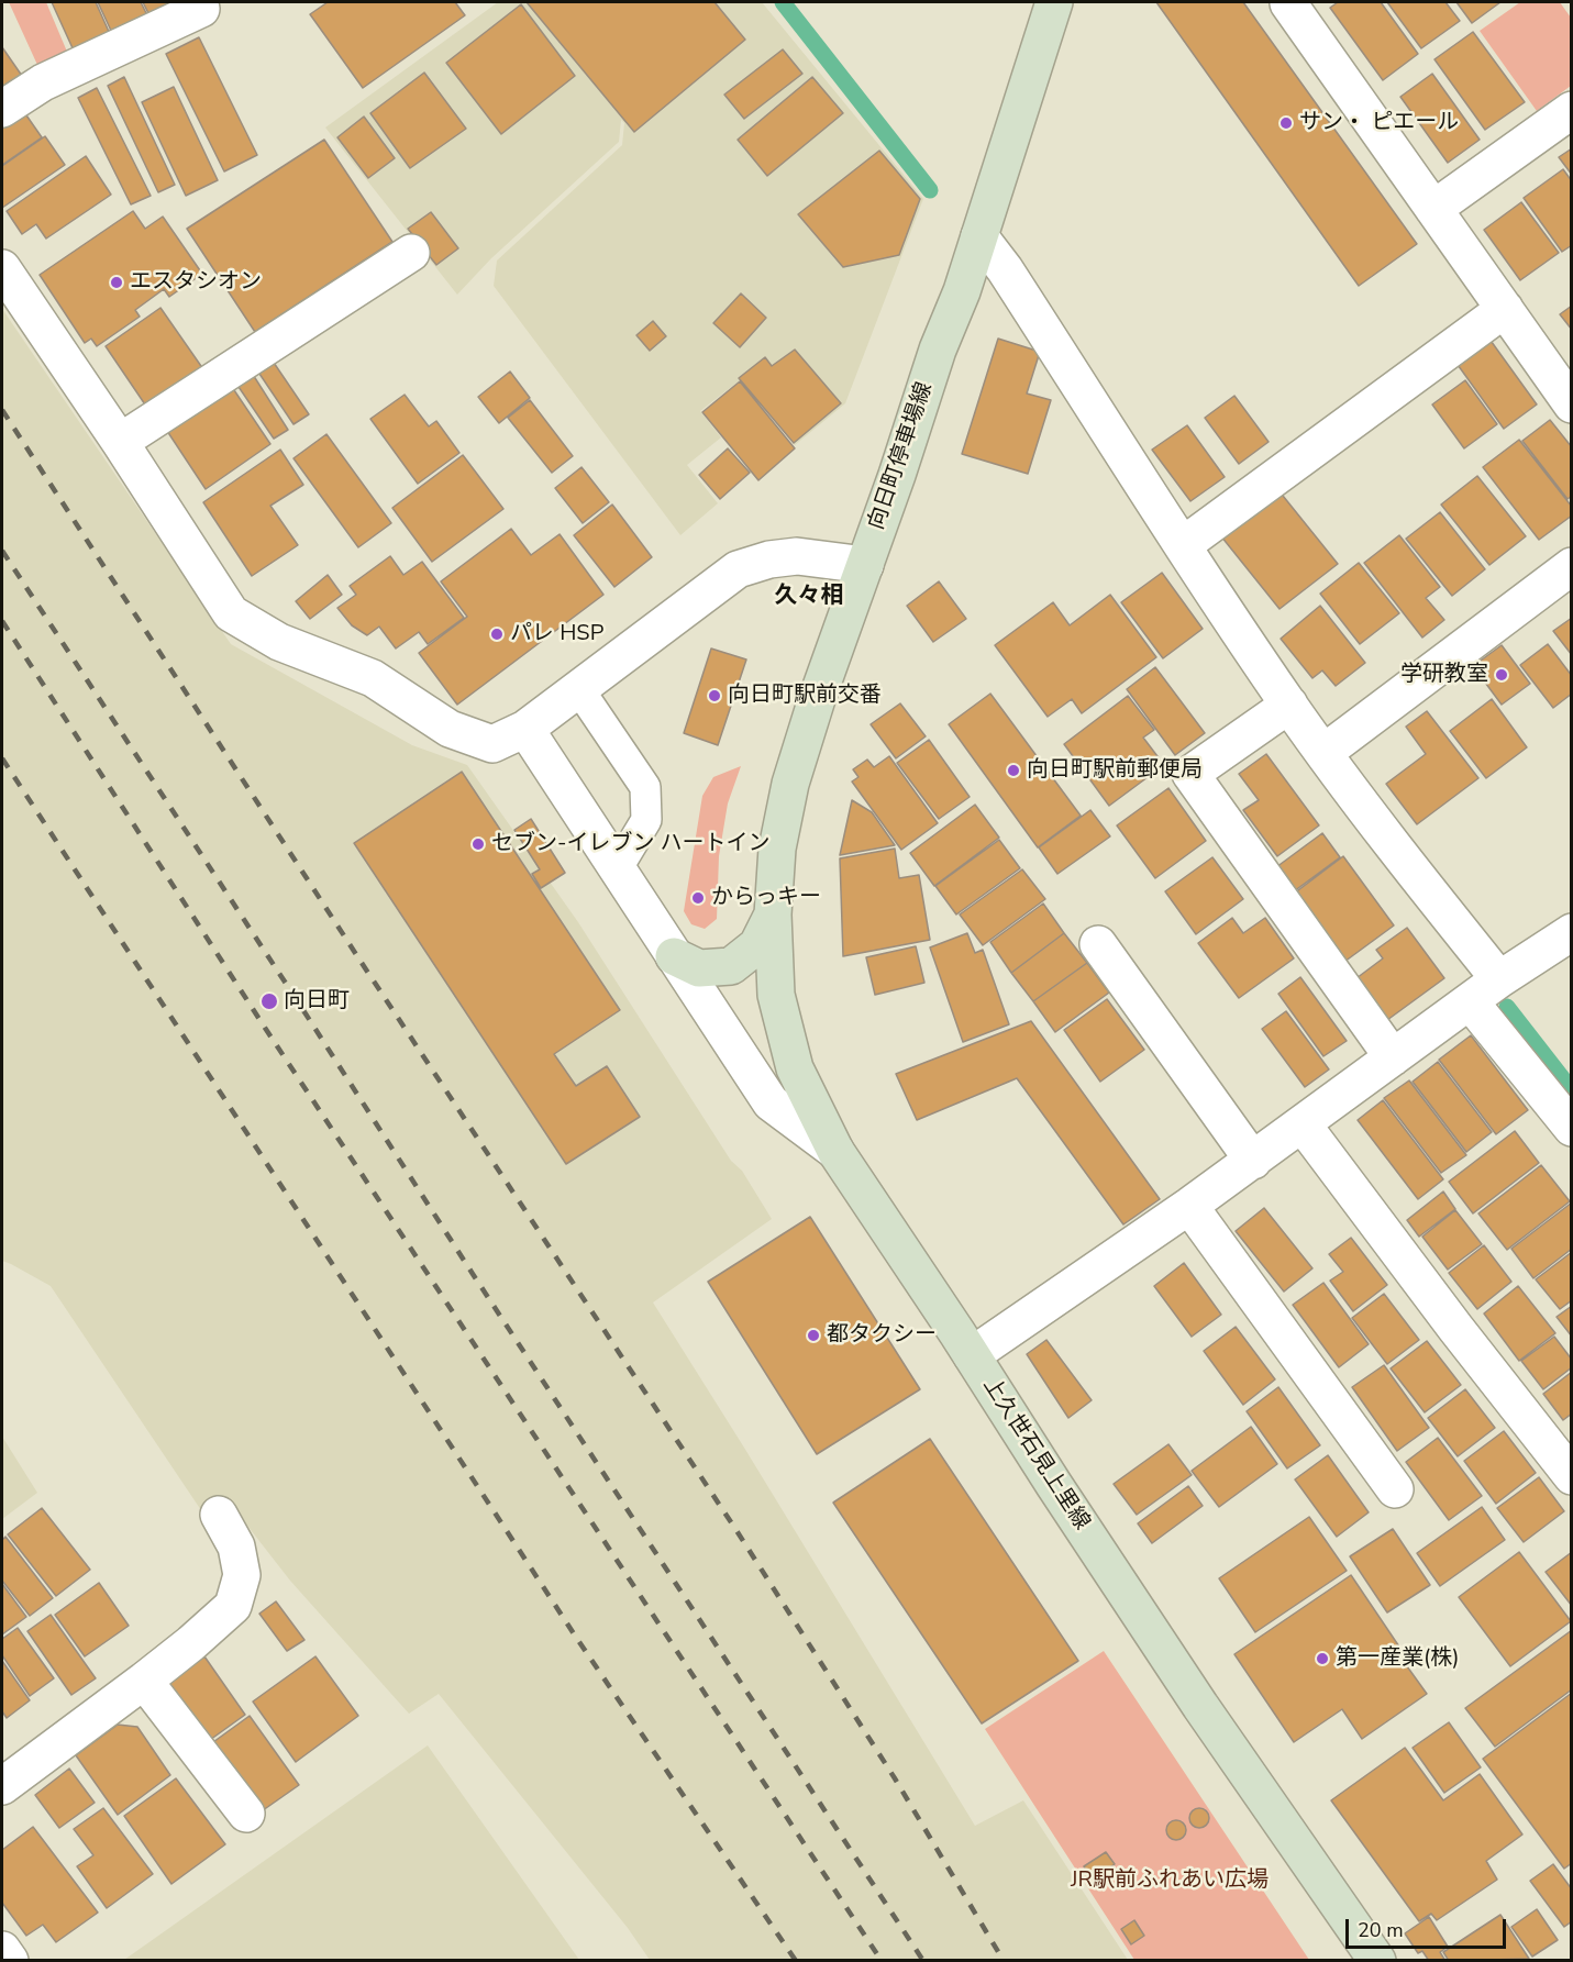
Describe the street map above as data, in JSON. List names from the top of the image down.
{
  "streets": {
    "main road": ["向日町停車場線", "上久世石見上里線"]
  },
  "crossings": [
    ["向日町停車場線", "上久世石見上里線"]
  ],
  "districts": ["久々相"],
  "parks": ["JR駅前ふれあい広場"],
  "places": [
    "サン・ ピエール",
    "エスタシオン",
    "パレ HSP",
    "学研教室",
    "向日町駅前交番",
    "向日町駅前郵便局",
    "セブン-イレブン ハートイン",
    "からっキー",
    "向日町",
    "都タクシー",
    "第一産業(株)"
  ],
  "scale_bar": "20 m"
}
